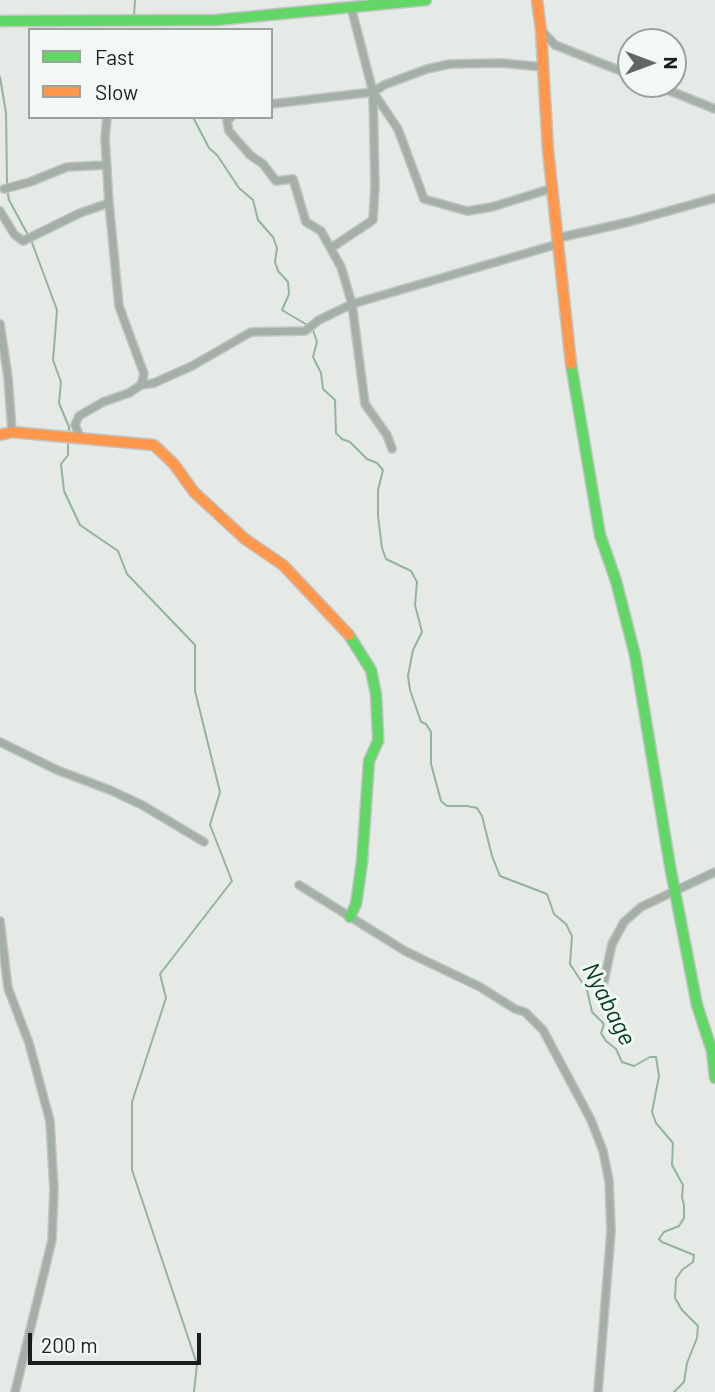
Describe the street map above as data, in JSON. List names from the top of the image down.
{
  "water": ["Nyabage"],
  "legend": ["Fast", "Slow"],
  "scale_bar": "200 m",
  "north": "right"
}
